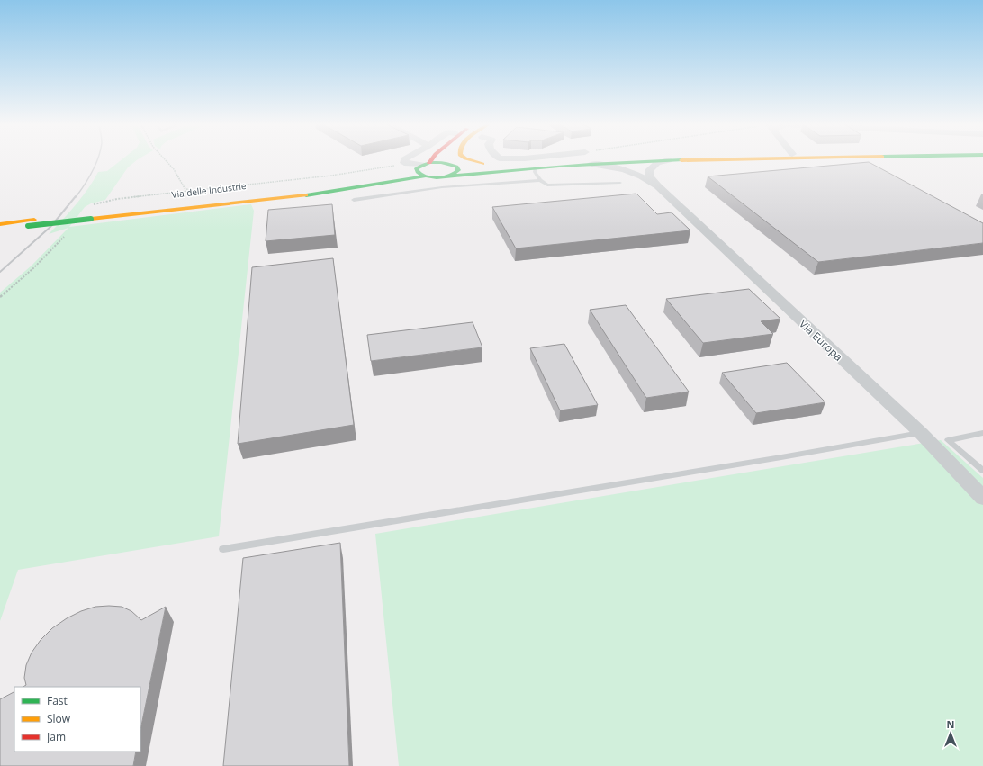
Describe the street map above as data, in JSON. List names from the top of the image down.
{
  "streets": {
    "street": ["Via delle Industrie", "Via Europa"]
  },
  "legend": ["Fast", "Slow", "Jam"],
  "north": "top"
}
